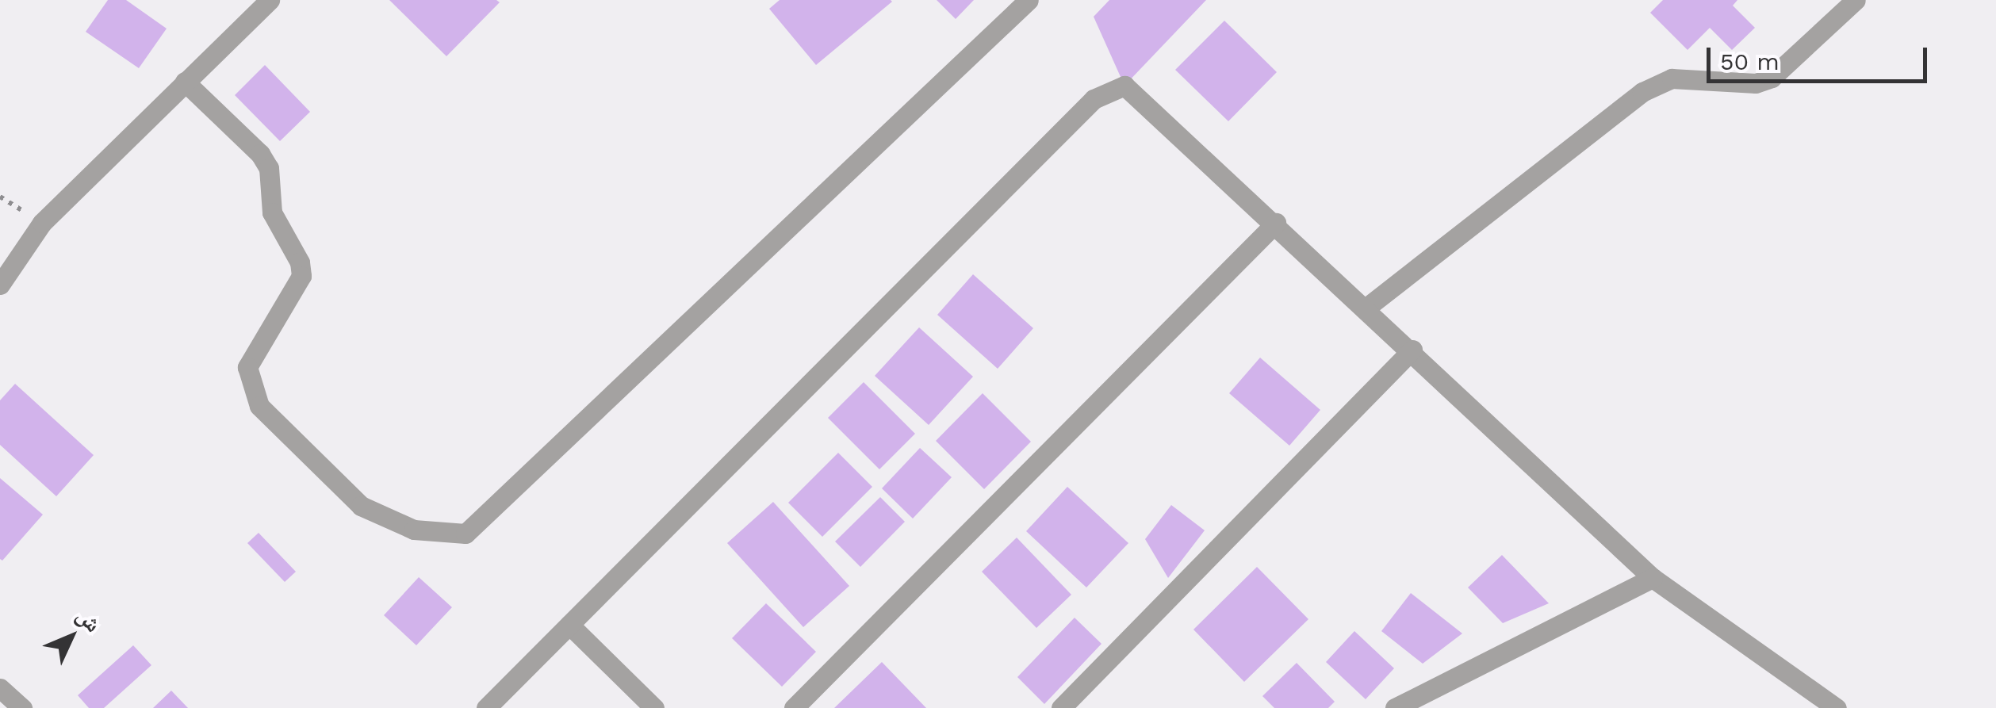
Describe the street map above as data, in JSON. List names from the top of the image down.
{
  "scale_bar": "50 m",
  "north": "top right"
}
